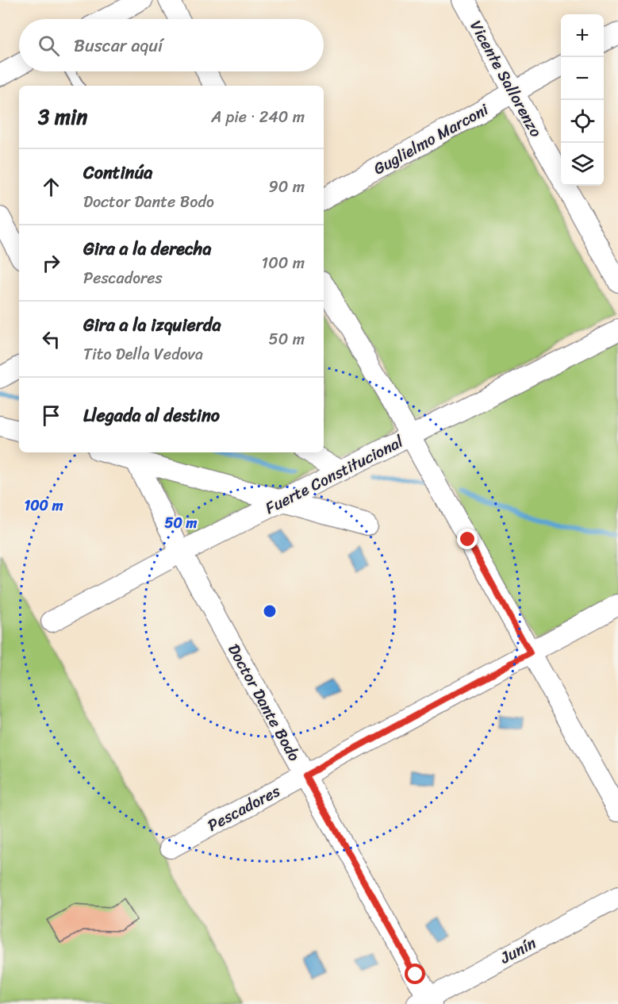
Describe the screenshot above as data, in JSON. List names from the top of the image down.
{
  "streets": {
    "street": [
      "Vicente Sallorenzo",
      "Guglielmo Marconi",
      "Fuerte Constitucional",
      "Doctor Dante Bodo",
      "Pescadores",
      "Junín"
    ]
  },
  "crossings": [
    ["Vicente Sallorenzo", "Guglielmo Marconi"],
    ["Fuerte Constitucional", "Doctor Dante Bodo"],
    ["Doctor Dante Bodo", "Pescadores"],
    ["Doctor Dante Bodo", "Junín"]
  ],
  "page": {
    "map_buttons": ["+", "−"],
    "search": "Buscar aquí",
    "heading": ["3 min", "A pie · 240 m"],
    "list": [
      ["Continúa", "Doctor Dante Bodo", "90 m"],
      ["Gira a la derecha", "Pescadores", "100 m"],
      ["Gira a la izquierda", "Tito Della Vedova", "50 m"],
      "Llegada al destino"
    ]
  },
  "rings": ["100 m", "50 m"]
}
